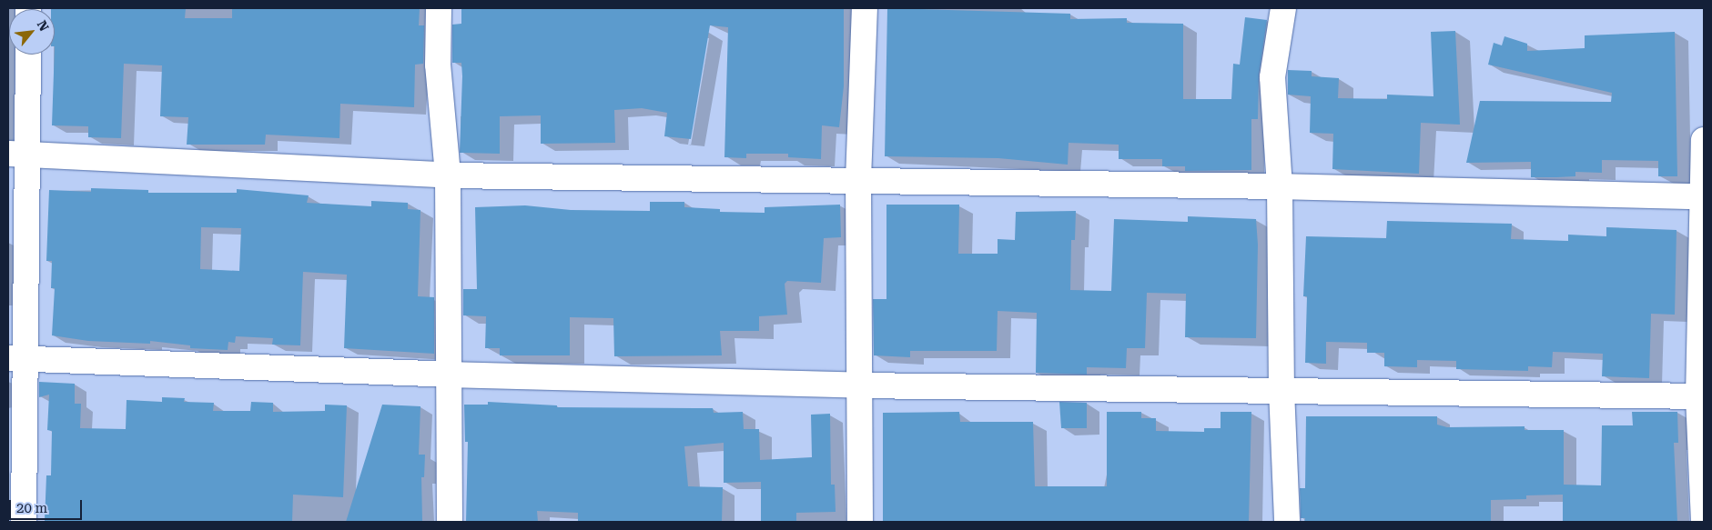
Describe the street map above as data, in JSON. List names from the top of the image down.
{
  "scale_bar": "20 m",
  "north": "top right"
}
